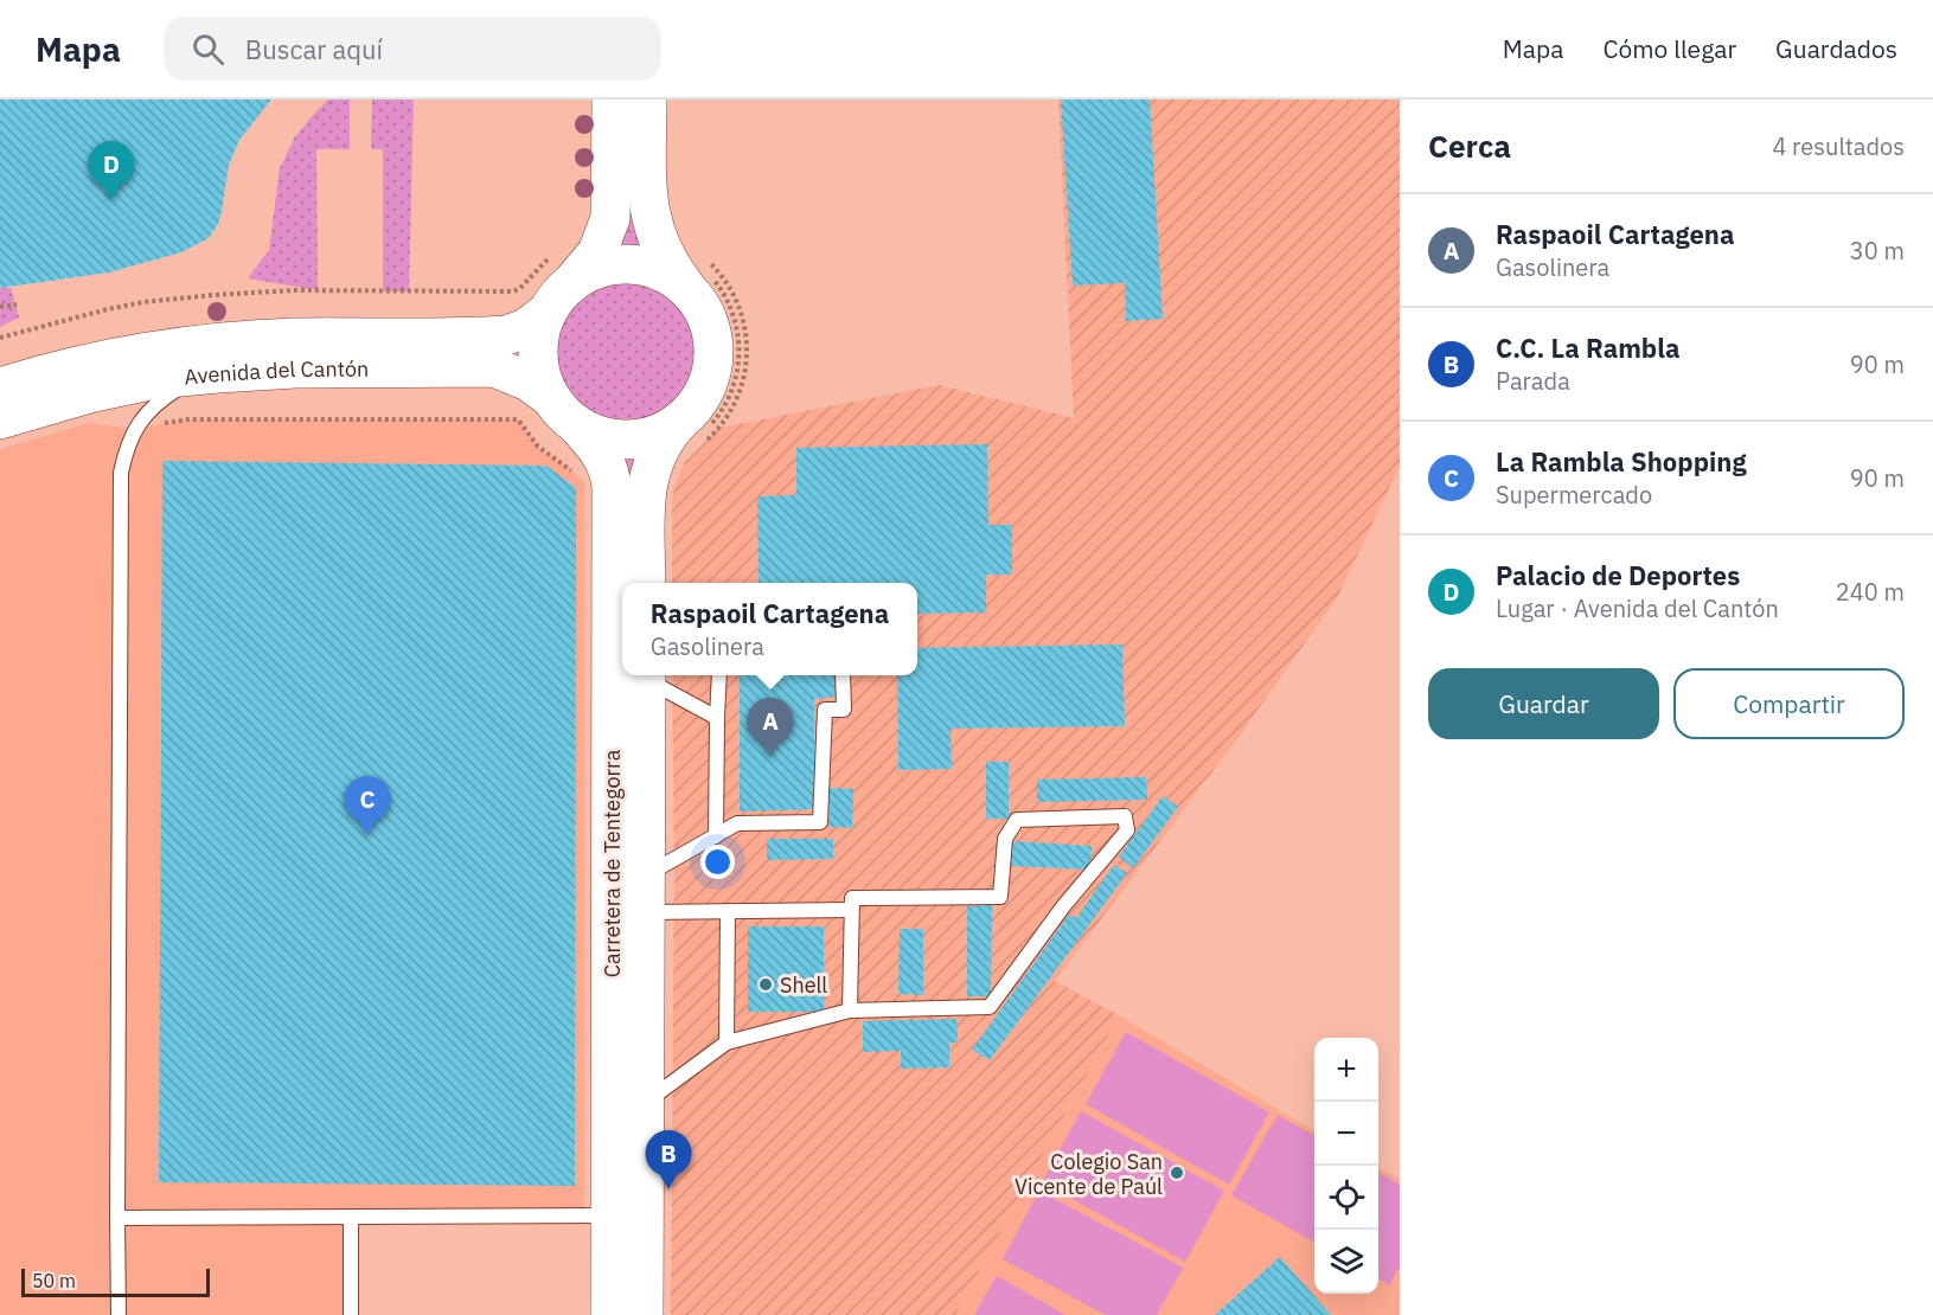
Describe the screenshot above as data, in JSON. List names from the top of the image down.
{
  "streets": {
    "main road": ["Avenida del Cantón", "Carretera de Tentegorra"]
  },
  "crossings": [
    ["Avenida del Cantón", "Carretera de Tentegorra"]
  ],
  "places": ["Shell", "Colegio San Vicente de Paúl"],
  "scale_bar": "50 m",
  "page": {
    "header": "Mapa",
    "search": "Buscar aquí",
    "nav": ["Mapa", "Cómo llegar", "Guardados"],
    "heading": ["Cerca", "4 resultados"],
    "pins": [
      "D",
      "A",
      "C",
      "B"
    ],
    "list": [
      {
        "mark": "A",
        "name": "Raspaoil Cartagena",
        "note": "Gasolinera",
        "value": "30 m"
      },
      {
        "mark": "B",
        "name": "C.C. La Rambla",
        "note": "Parada",
        "value": "90 m"
      },
      {
        "mark": "C",
        "name": "La Rambla Shopping",
        "note": "Supermercado",
        "value": "90 m"
      },
      {
        "mark": "D",
        "name": "Palacio de Deportes",
        "note": "Lugar · Avenida del Cantón",
        "value": "240 m"
      }
    ],
    "popup": ["Raspaoil Cartagena", "Gasolinera"],
    "buttons": ["Guardar", "Compartir"],
    "map_buttons": ["+", "−"],
    "scale": "50 m"
  }
}
